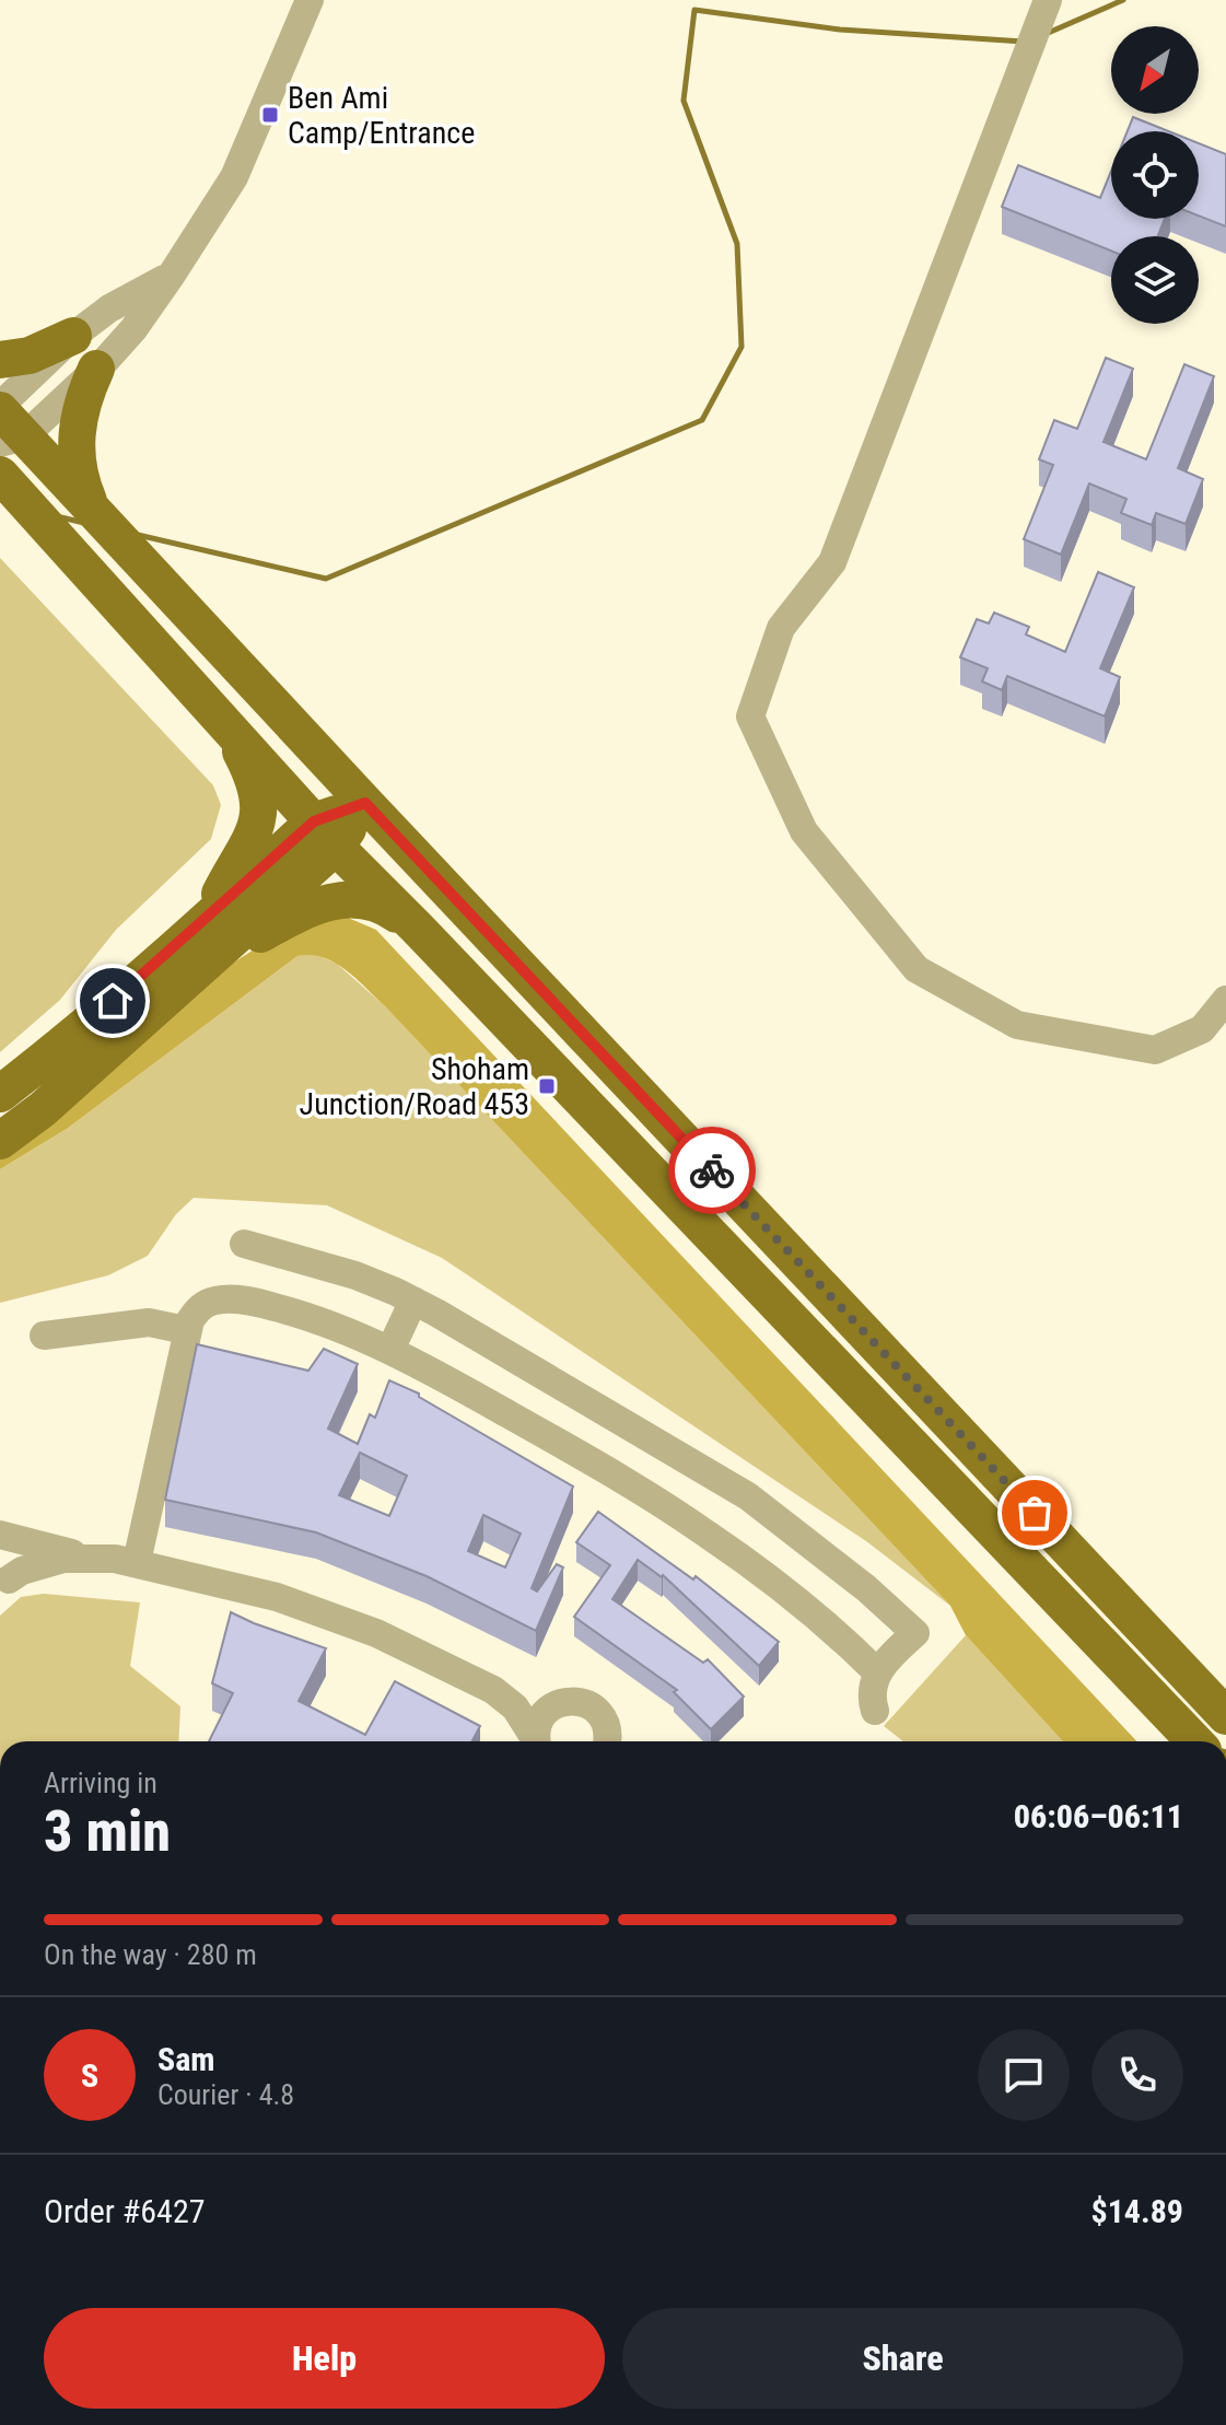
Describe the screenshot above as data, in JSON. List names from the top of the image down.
{
  "places": {
    "transit": ["Ben Ami Camp/Entrance", "Shoham Junction/Road 453"]
  },
  "north": "bottom left",
  "page": {
    "heading": ["3 min", "Arriving in", "06:06–06:11"],
    "panel": [
      "Sam",
      "Courier · 4.8",
      "Order #6427",
      "$14.89"
    ],
    "bar": "On the way · 280 m",
    "round": "S",
    "buttons": ["Help", "Share"]
  }
}
